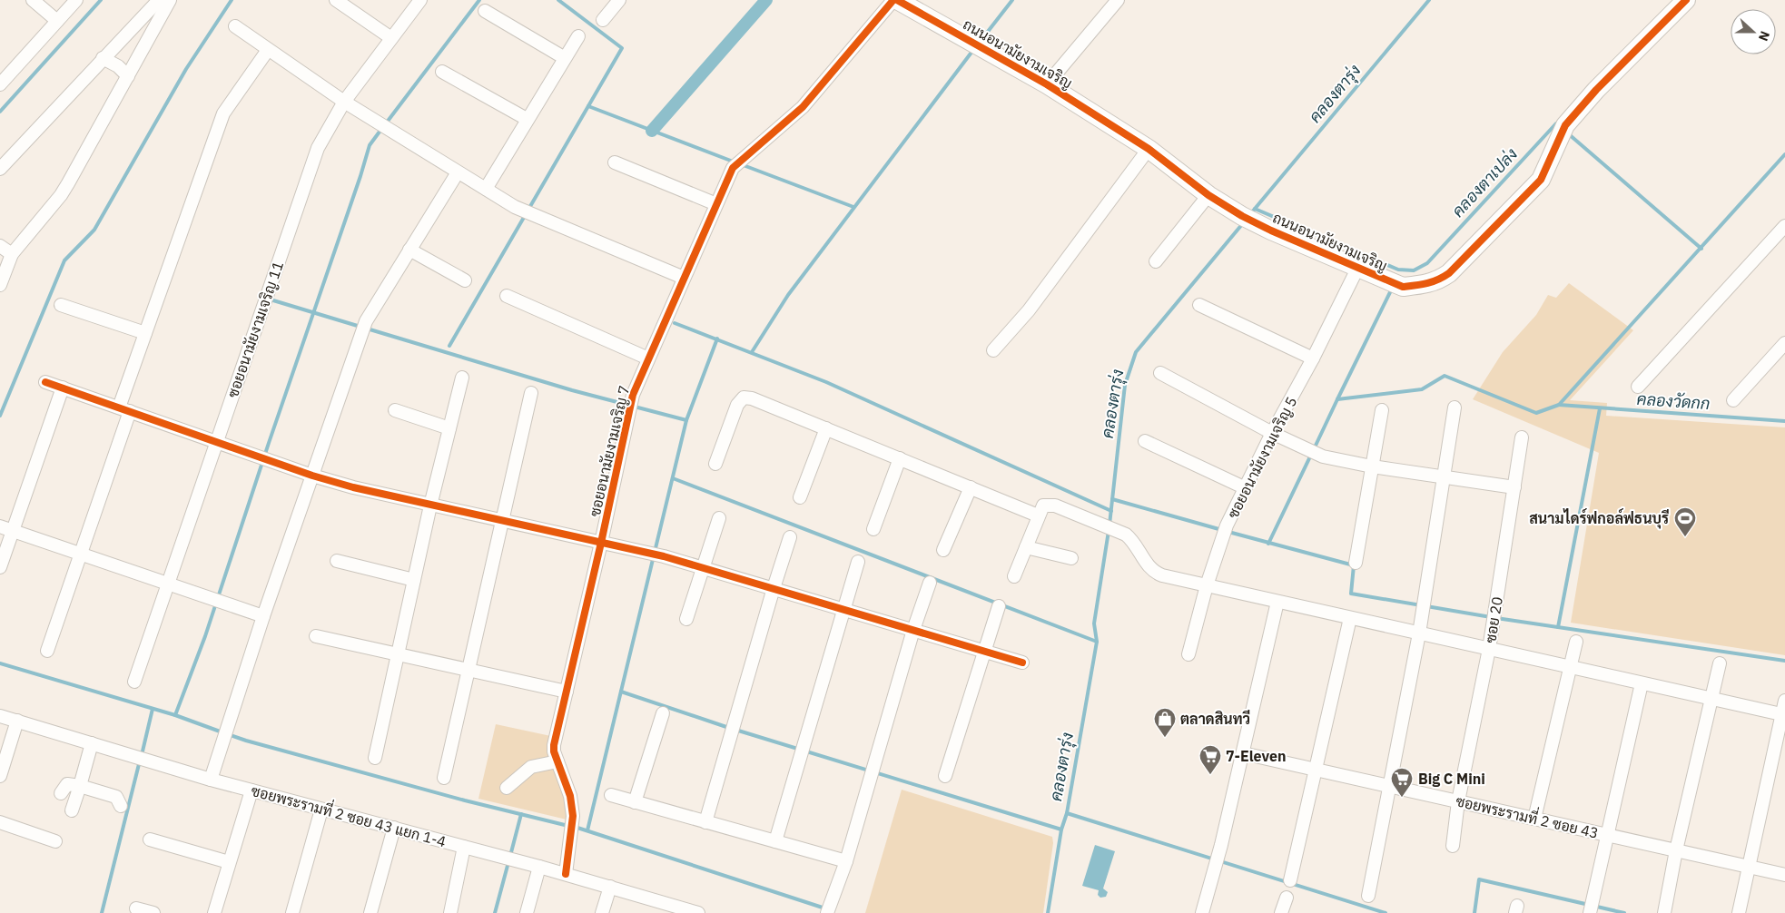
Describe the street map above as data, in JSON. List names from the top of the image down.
{
  "streets": {
    "street": [
      "ถนนอนามัยงามเจริญ",
      "ซอยอนามัยงามเจริญ 11",
      "ซอยอนามัยงามเจริญ 7",
      "ซอยอนามัยงามเจริญ 5",
      "ซอย 20",
      "ซอยพระรามที่ 2 ซอย 43 แยก 1-4",
      "ซอยพระรามที่ 2 ซอย 43"
    ]
  },
  "crossings": [
    ["ถนนอนามัยงามเจริญ", "ซอยอนามัยงามเจริญ 7"],
    ["ถนนอนามัยงามเจริญ", "ซอยอนามัยงามเจริญ 5"],
    ["ซอยอนามัยงามเจริญ 7", "ซอยพระรามที่ 2 ซอย 43 แยก 1-4"],
    ["ซอย 20", "ซอยพระรามที่ 2 ซอย 43"]
  ],
  "water": ["คลองตารุ่ง", "คลองตาเปล่ง", "คลองวัดกก"],
  "places": {
    "sports": ["สนามไดร์ฟกอล์ฟธนบุรี"],
    "shop": ["ตลาดสินทวี"],
    "supermarket": ["7-Eleven", "Big C Mini"]
  },
  "north": "right"
}
